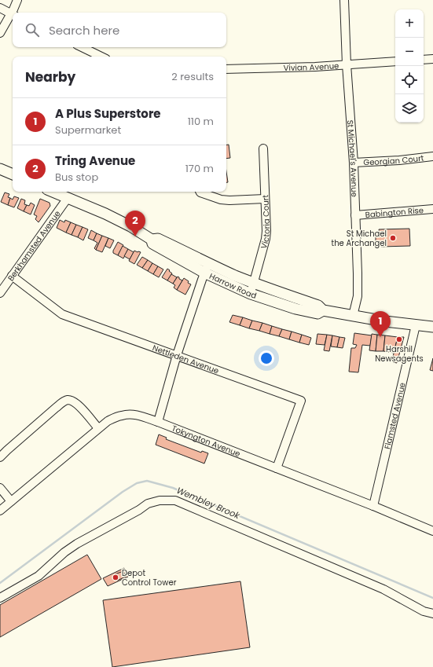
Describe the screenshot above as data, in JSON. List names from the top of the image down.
{
  "streets": {
    "main road": ["Harrow Road"],
    "street": [
      "Vivian Avenue",
      "St Michael's Avenue",
      "Georgian Court",
      "Babington Rise",
      "Victoria Court",
      "Berkhamsted Avenue",
      "Nettleden Avenue",
      "Flamsted Avenue",
      "Tokyngton Avenue"
    ]
  },
  "crossings": [
    ["Vivian Avenue", "St Michael's Avenue"],
    ["St Michael's Avenue", "Georgian Court"],
    ["St Michael's Avenue", "Babington Rise"],
    ["St Michael's Avenue", "Harrow Road"],
    ["Victoria Court", "Harrow Road"],
    ["Berkhamsted Avenue", "Harrow Road"],
    ["Berkhamsted Avenue", "Nettleden Avenue"],
    ["Harrow Road", "Flamsted Avenue"],
    ["Nettleden Avenue", "Tokyngton Avenue"],
    ["Flamsted Avenue", "Tokyngton Avenue"]
  ],
  "water": ["Wembley Brook"],
  "places": ["St Michael the Archangel", "Harshil Newsagents", "Depot Control Tower"],
  "page": {
    "map_buttons": ["+", "−"],
    "search": "Search here",
    "heading": ["Nearby", "2 results"],
    "list": [
      {
        "mark": "1",
        "name": "A Plus Superstore",
        "note": "Supermarket",
        "value": "110 m"
      },
      {
        "mark": "2",
        "name": "Tring Avenue",
        "note": "Bus stop",
        "value": "170 m"
      }
    ],
    "pins": ["2", "1"]
  }
}
